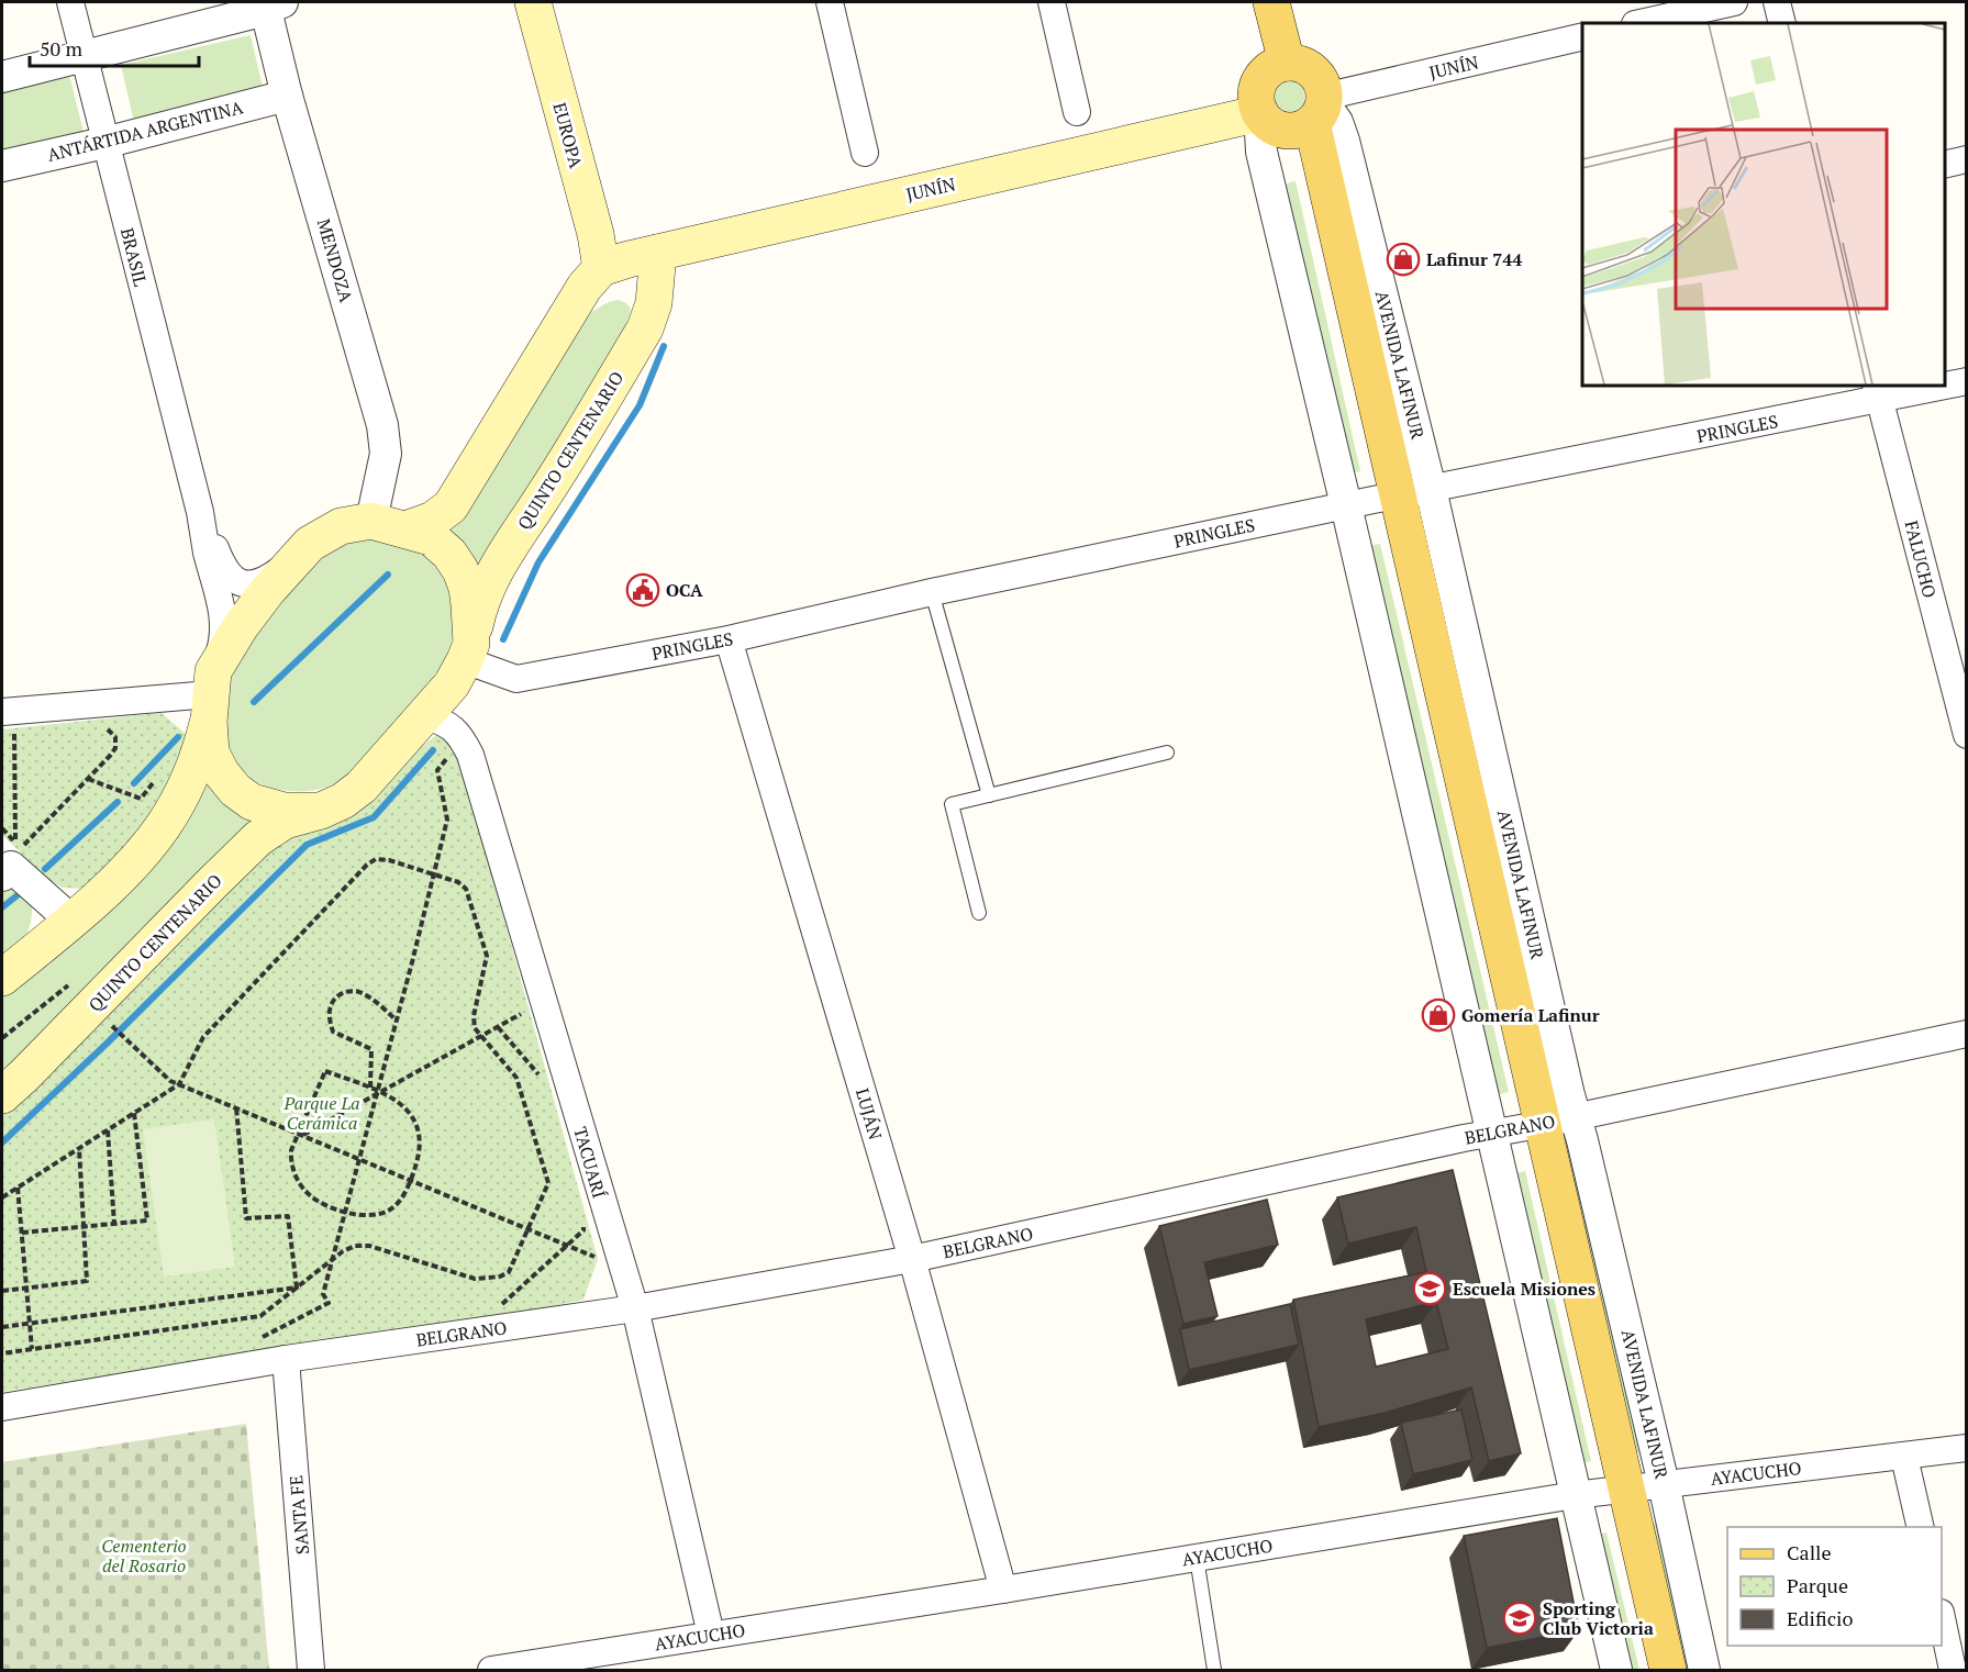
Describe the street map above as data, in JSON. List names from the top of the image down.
{
  "streets": {
    "main road": [
      "JUNÍN",
      "EUROPA",
      "AVENIDA LAFINUR",
      "QUINTO CENTENARIO"
    ],
    "street": [
      "ANTÁRTIDA ARGENTINA",
      "BRASIL",
      "MENDOZA",
      "PRINGLES",
      "FALUCHO",
      "LUJÁN",
      "BELGRANO",
      "TACUARÍ",
      "AYACUCHO",
      "SANTA FE"
    ]
  },
  "crossings": [
    ["JUNÍN", "EUROPA"],
    ["JUNÍN", "AVENIDA LAFINUR"],
    ["JUNÍN", "QUINTO CENTENARIO"],
    ["ANTÁRTIDA ARGENTINA", "BRASIL"],
    ["ANTÁRTIDA ARGENTINA", "MENDOZA"],
    ["AVENIDA LAFINUR", "PRINGLES"],
    ["AVENIDA LAFINUR", "BELGRANO"],
    ["AVENIDA LAFINUR", "AYACUCHO"],
    ["PRINGLES", "QUINTO CENTENARIO"],
    ["PRINGLES", "FALUCHO"],
    ["PRINGLES", "LUJÁN"],
    ["QUINTO CENTENARIO", "TACUARÍ"],
    ["LUJÁN", "BELGRANO"],
    ["LUJÁN", "AYACUCHO"],
    ["BELGRANO", "TACUARÍ"],
    ["BELGRANO", "SANTA FE"],
    ["TACUARÍ", "AYACUCHO"]
  ],
  "parks": ["Parque La Cerámica", "Cementerio del Rosario"],
  "places": {
    "shop": ["Lafinur 744", "Gomería Lafinur"],
    "public building": ["OCA"],
    "school or university": ["Escuela Misiones", "Sporting Club Victoria"]
  },
  "legend": ["Calle", "Parque", "Edificio"],
  "scale_bar": "50 m"
}
